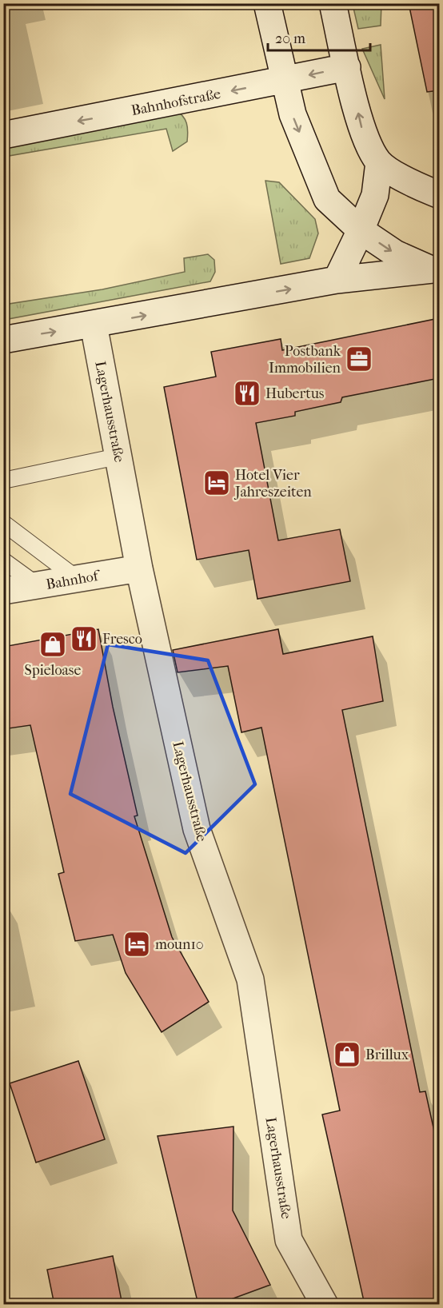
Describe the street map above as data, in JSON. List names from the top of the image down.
{
  "streets": {
    "street": ["Bahnhofstraße", "Lagerhausstraße", "Bahnhof"]
  },
  "crossings": [
    ["Lagerhausstraße", "Bahnhof"]
  ],
  "places": {
    "office": ["Postbank Immobilien"],
    "restaurant": ["Hubertus", "Fresco"],
    "hotel": ["Hotel Vier Jahreszeiten", "moun10"],
    "shop": ["Spieloase", "Brillux"]
  },
  "scale_bar": "20 m"
}
